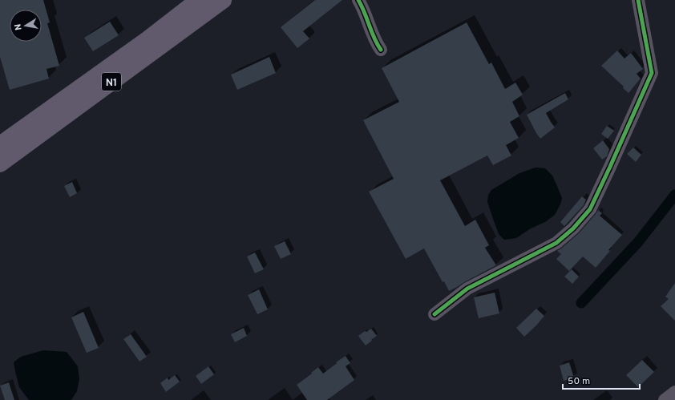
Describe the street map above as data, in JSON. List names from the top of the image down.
{
  "streets": {
    "highway": ["N1"]
  },
  "scale_bar": "50 m",
  "north": "left"
}
